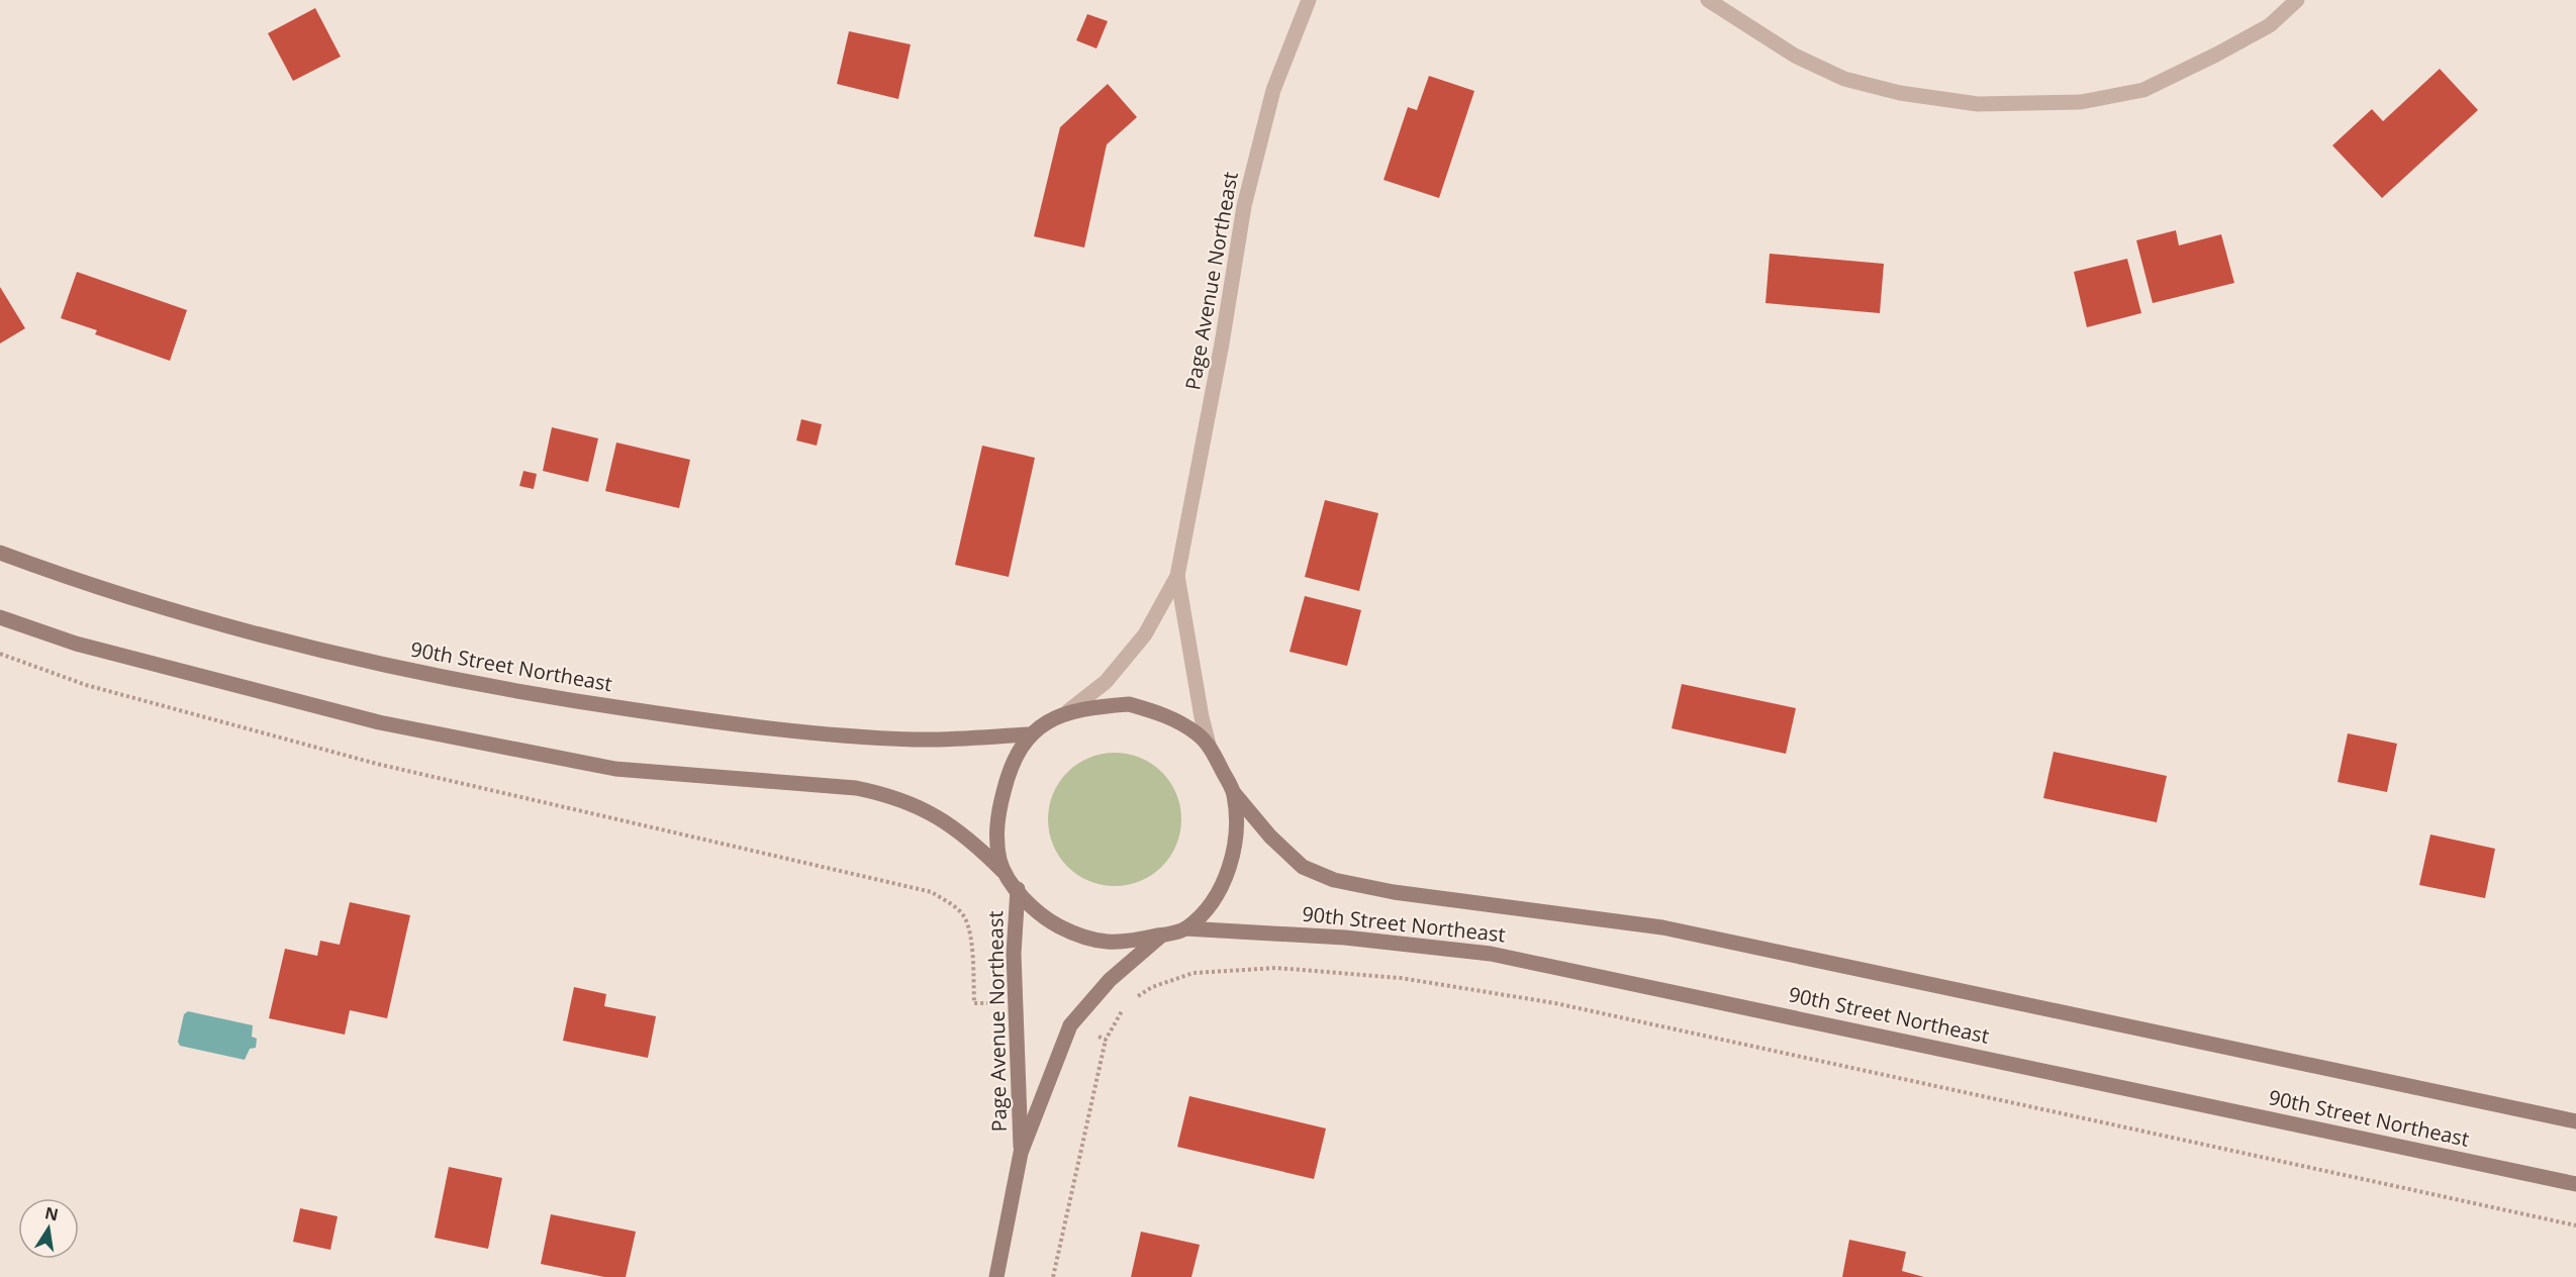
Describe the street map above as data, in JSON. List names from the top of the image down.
{
  "streets": {
    "main road": ["Page Avenue Northeast", "90th Street Northeast"]
  },
  "north": "top"
}
